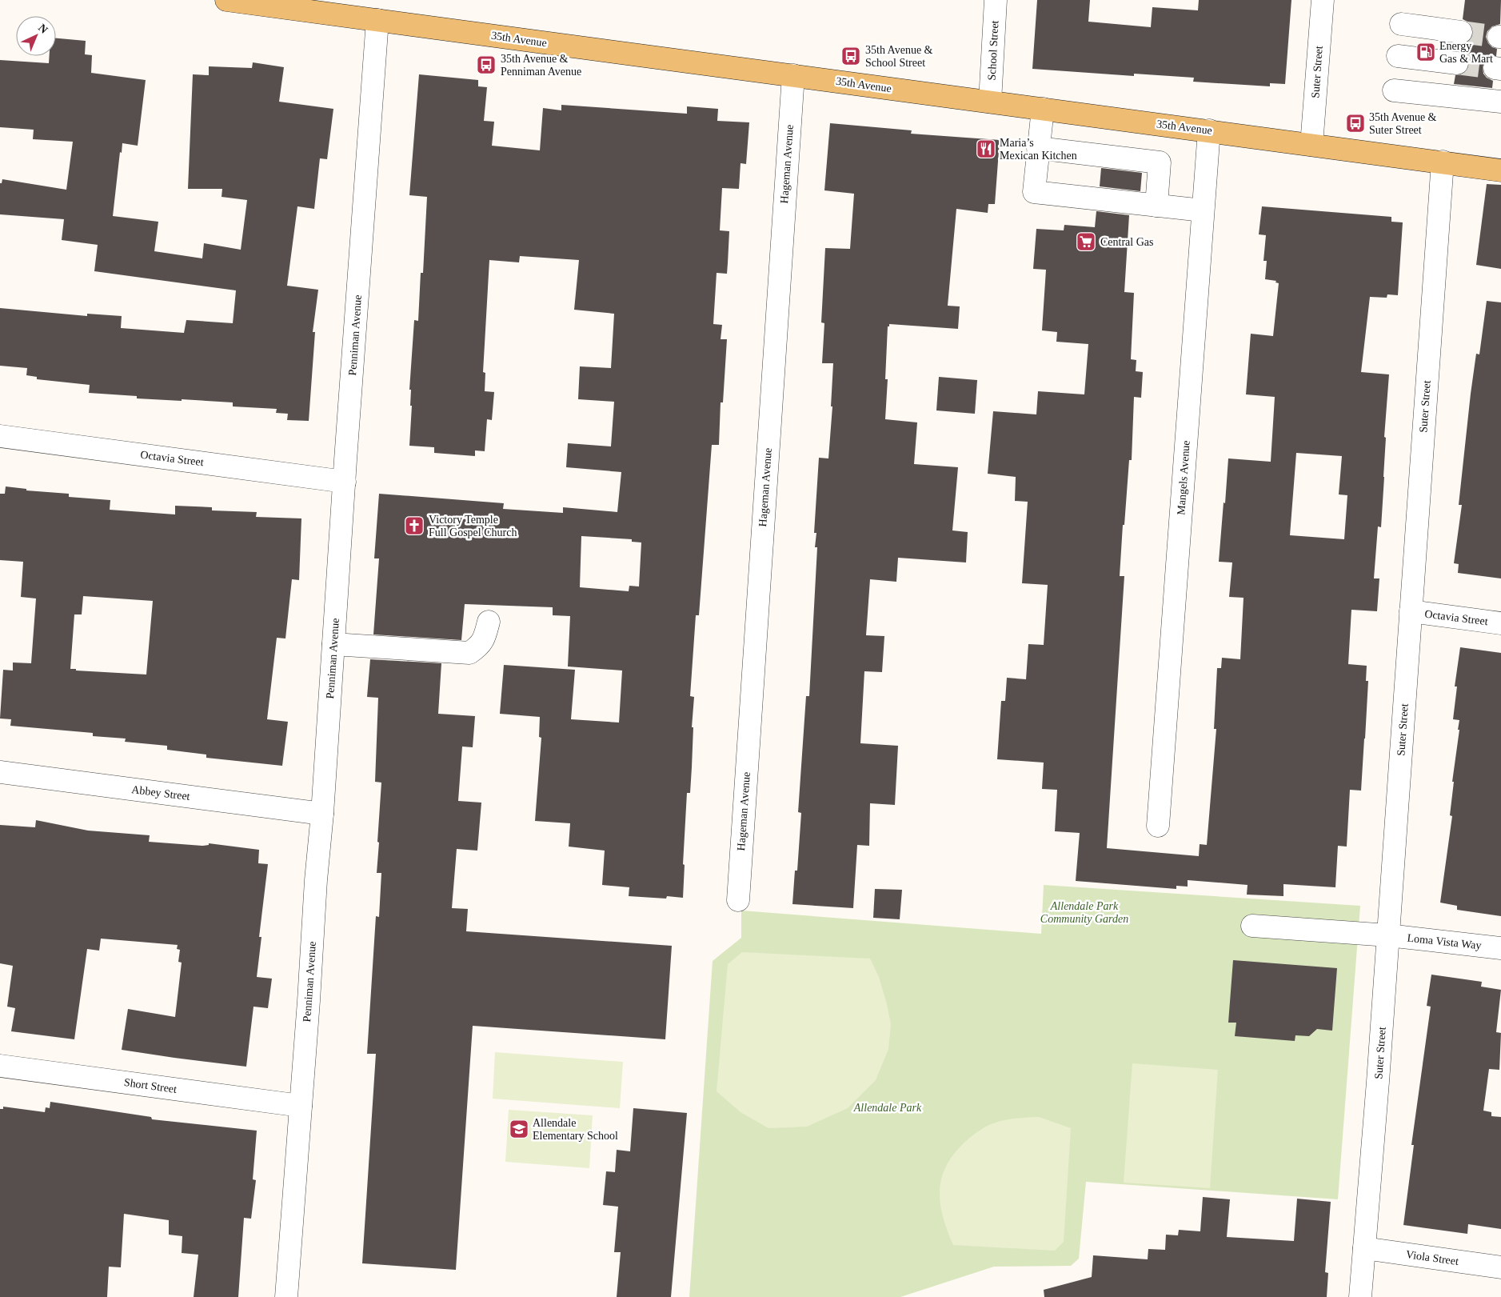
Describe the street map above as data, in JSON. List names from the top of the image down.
{
  "streets": {
    "main road": ["35th Avenue"],
    "street": [
      "School Street",
      "Suter Street",
      "Hageman Avenue",
      "Penniman Avenue",
      "Octavia Street",
      "Mangels Avenue",
      "Abbey Street",
      "Loma Vista Way",
      "Short Street",
      "Viola Street"
    ]
  },
  "crossings": [
    ["35th Avenue", "School Street"],
    ["35th Avenue", "Suter Street"],
    ["35th Avenue", "Hageman Avenue"],
    ["35th Avenue", "Penniman Avenue"],
    ["35th Avenue", "Mangels Avenue"],
    ["Suter Street", "Octavia Street"],
    ["Suter Street", "Loma Vista Way"],
    ["Suter Street", "Viola Street"],
    ["Penniman Avenue", "Octavia Street"],
    ["Penniman Avenue", "Abbey Street"],
    ["Penniman Avenue", "Short Street"]
  ],
  "parks": ["Allendale Park Community Garden", "Allendale Park"],
  "places": {
    "fuel station": ["Energy Gas & Mart"],
    "bus stop": ["35th Avenue & School Street", "35th Avenue & Penniman Avenue", "35th Avenue & Suter Street"],
    "restaurant": ["Maria’s Mexican Kitchen"],
    "supermarket": ["Central Gas"],
    "church": ["Victory Temple Full Gospel Church"],
    "school or university": ["Allendale Elementary School"]
  },
  "north": "top right"
}
